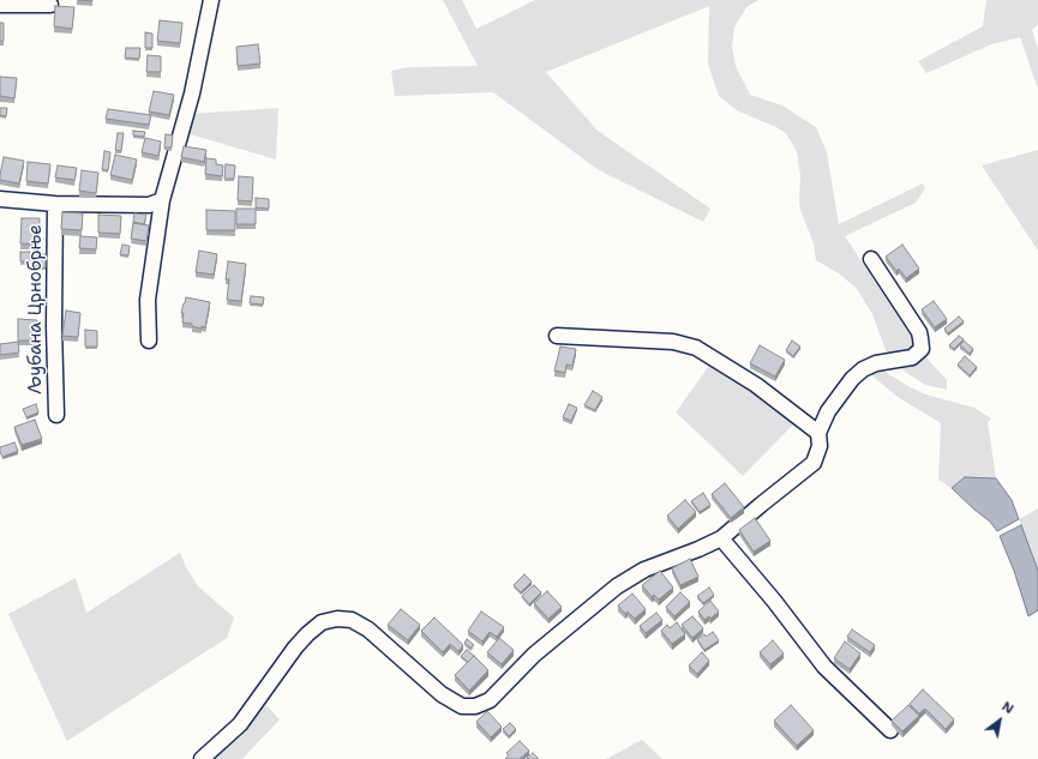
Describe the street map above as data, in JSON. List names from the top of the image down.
{
  "streets": {
    "street": ["Љубана Црнобрње"]
  },
  "north": "top right"
}
